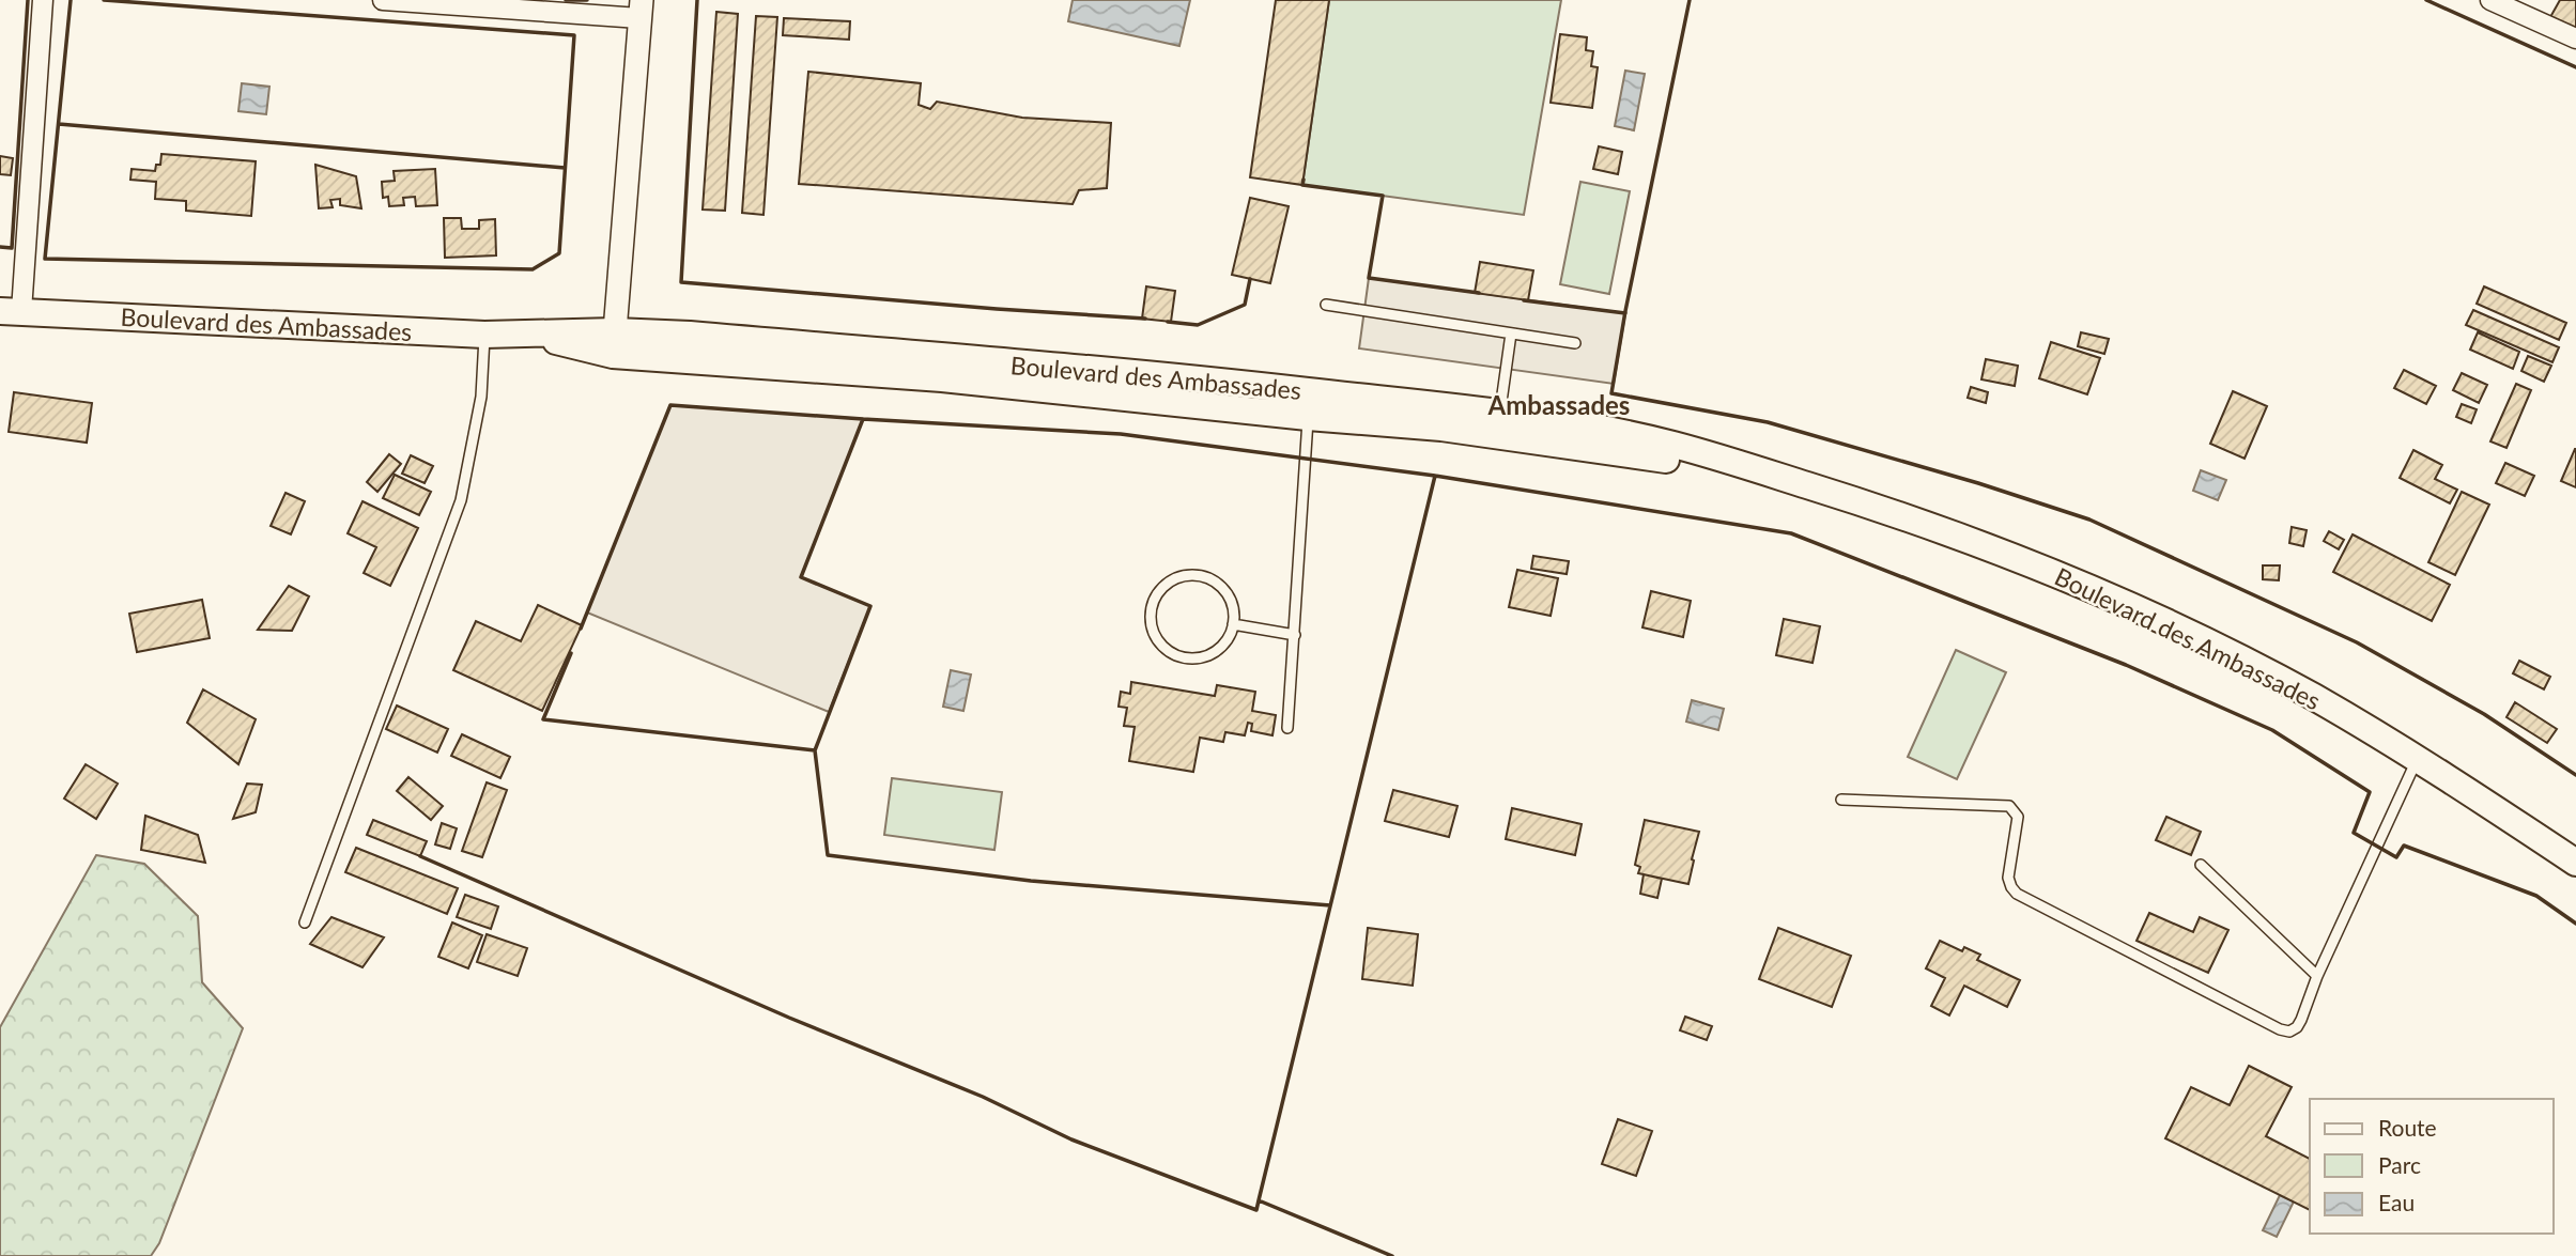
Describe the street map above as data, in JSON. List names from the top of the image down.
{
  "streets": {
    "main road": ["Boulevard des Ambassades"]
  },
  "districts": ["Ambassades"],
  "legend": ["Route", "Parc", "Eau"]
}
